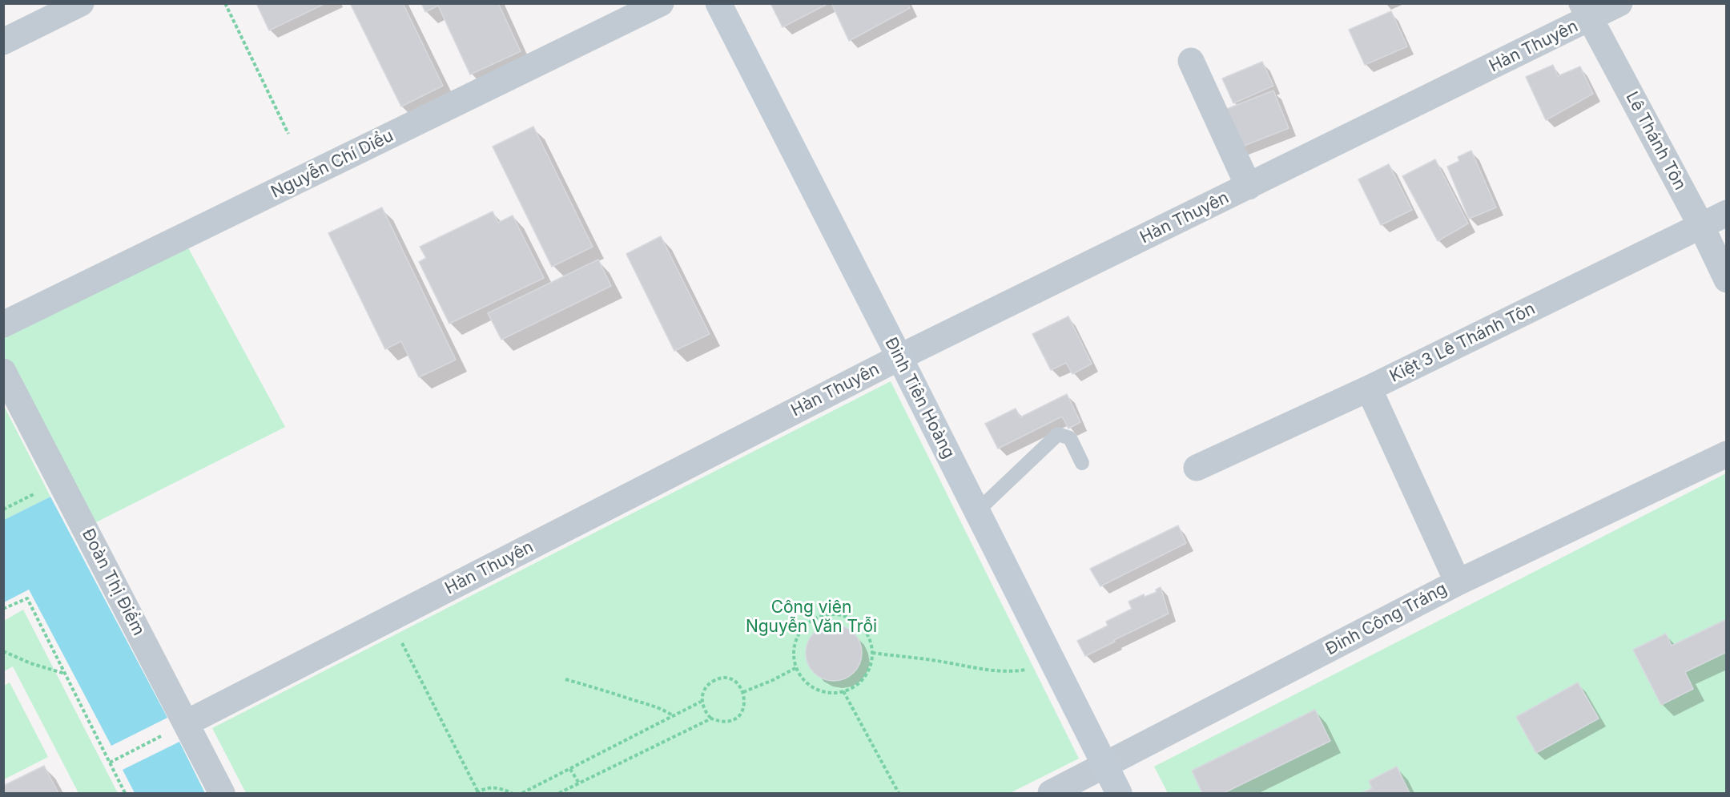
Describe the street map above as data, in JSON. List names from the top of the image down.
{
  "streets": {
    "main road": ["Đinh Tiên Hoàng"],
    "street": [
      "Hàn Thuyên",
      "Lê Thánh Tôn",
      "Nguyễn Chí Diểu",
      "Kiệt 3 Lê Thánh Tôn",
      "Đoàn Thị Điểm",
      "Đinh Công Tráng"
    ]
  },
  "crossings": [
    ["Hàn Thuyên", "Lê Thánh Tôn"],
    ["Hàn Thuyên", "Đinh Tiên Hoàng"],
    ["Hàn Thuyên", "Đoàn Thị Điểm"],
    ["Lê Thánh Tôn", "Kiệt 3 Lê Thánh Tôn"],
    ["Đinh Tiên Hoàng", "Đinh Công Tráng"]
  ],
  "parks": ["Công viên Nguyễn Văn Trỗi"]
}
